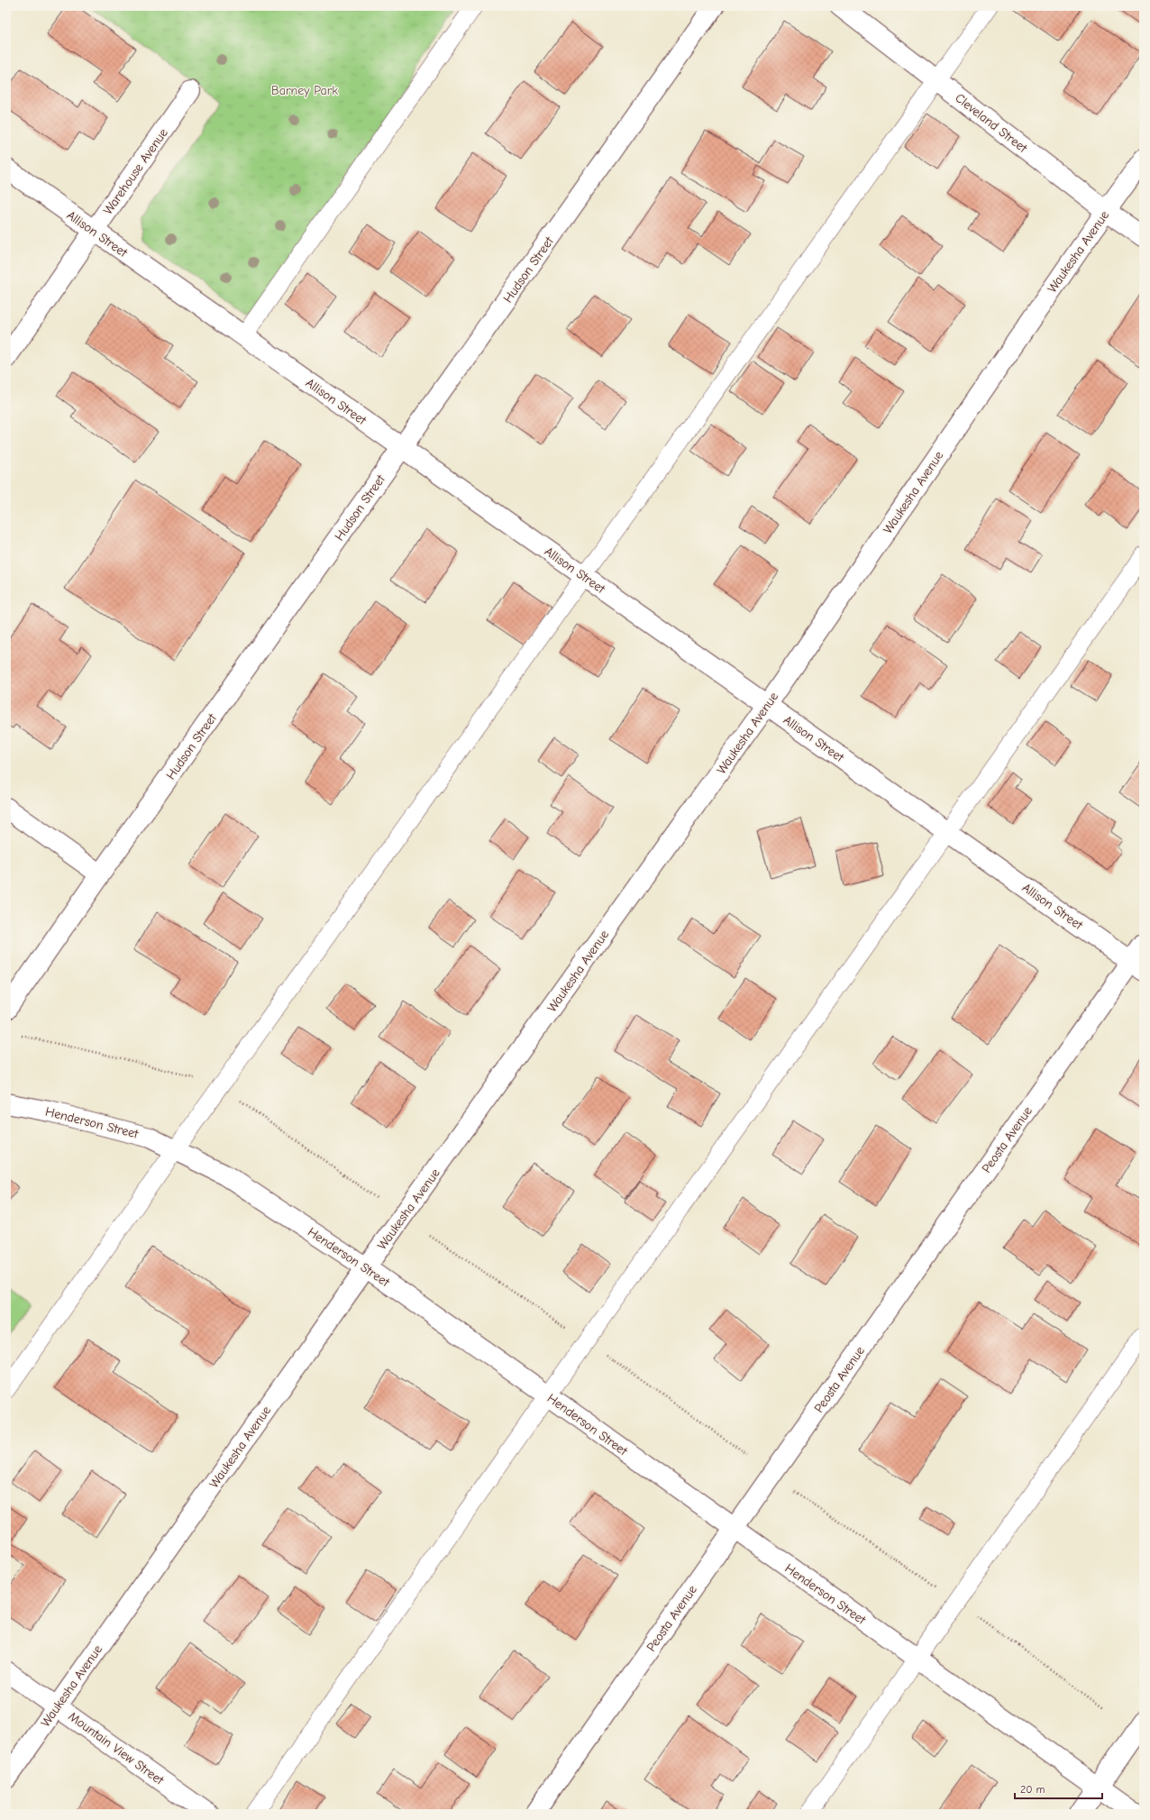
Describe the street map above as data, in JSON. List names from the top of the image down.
{
  "streets": {
    "street": [
      "Cleveland Street",
      "Warehouse Avenue",
      "Allison Street",
      "Waukesha Avenue",
      "Hudson Street",
      "Henderson Street",
      "Peosta Avenue",
      "Mountain View Street"
    ]
  },
  "crossings": [
    ["Cleveland Street", "Waukesha Avenue"],
    ["Warehouse Avenue", "Allison Street"],
    ["Allison Street", "Waukesha Avenue"],
    ["Allison Street", "Hudson Street"],
    ["Allison Street", "Peosta Avenue"],
    ["Waukesha Avenue", "Henderson Street"],
    ["Waukesha Avenue", "Mountain View Street"],
    ["Henderson Street", "Peosta Avenue"]
  ],
  "parks": ["Barney Park"],
  "scale_bar": "20 m"
}
